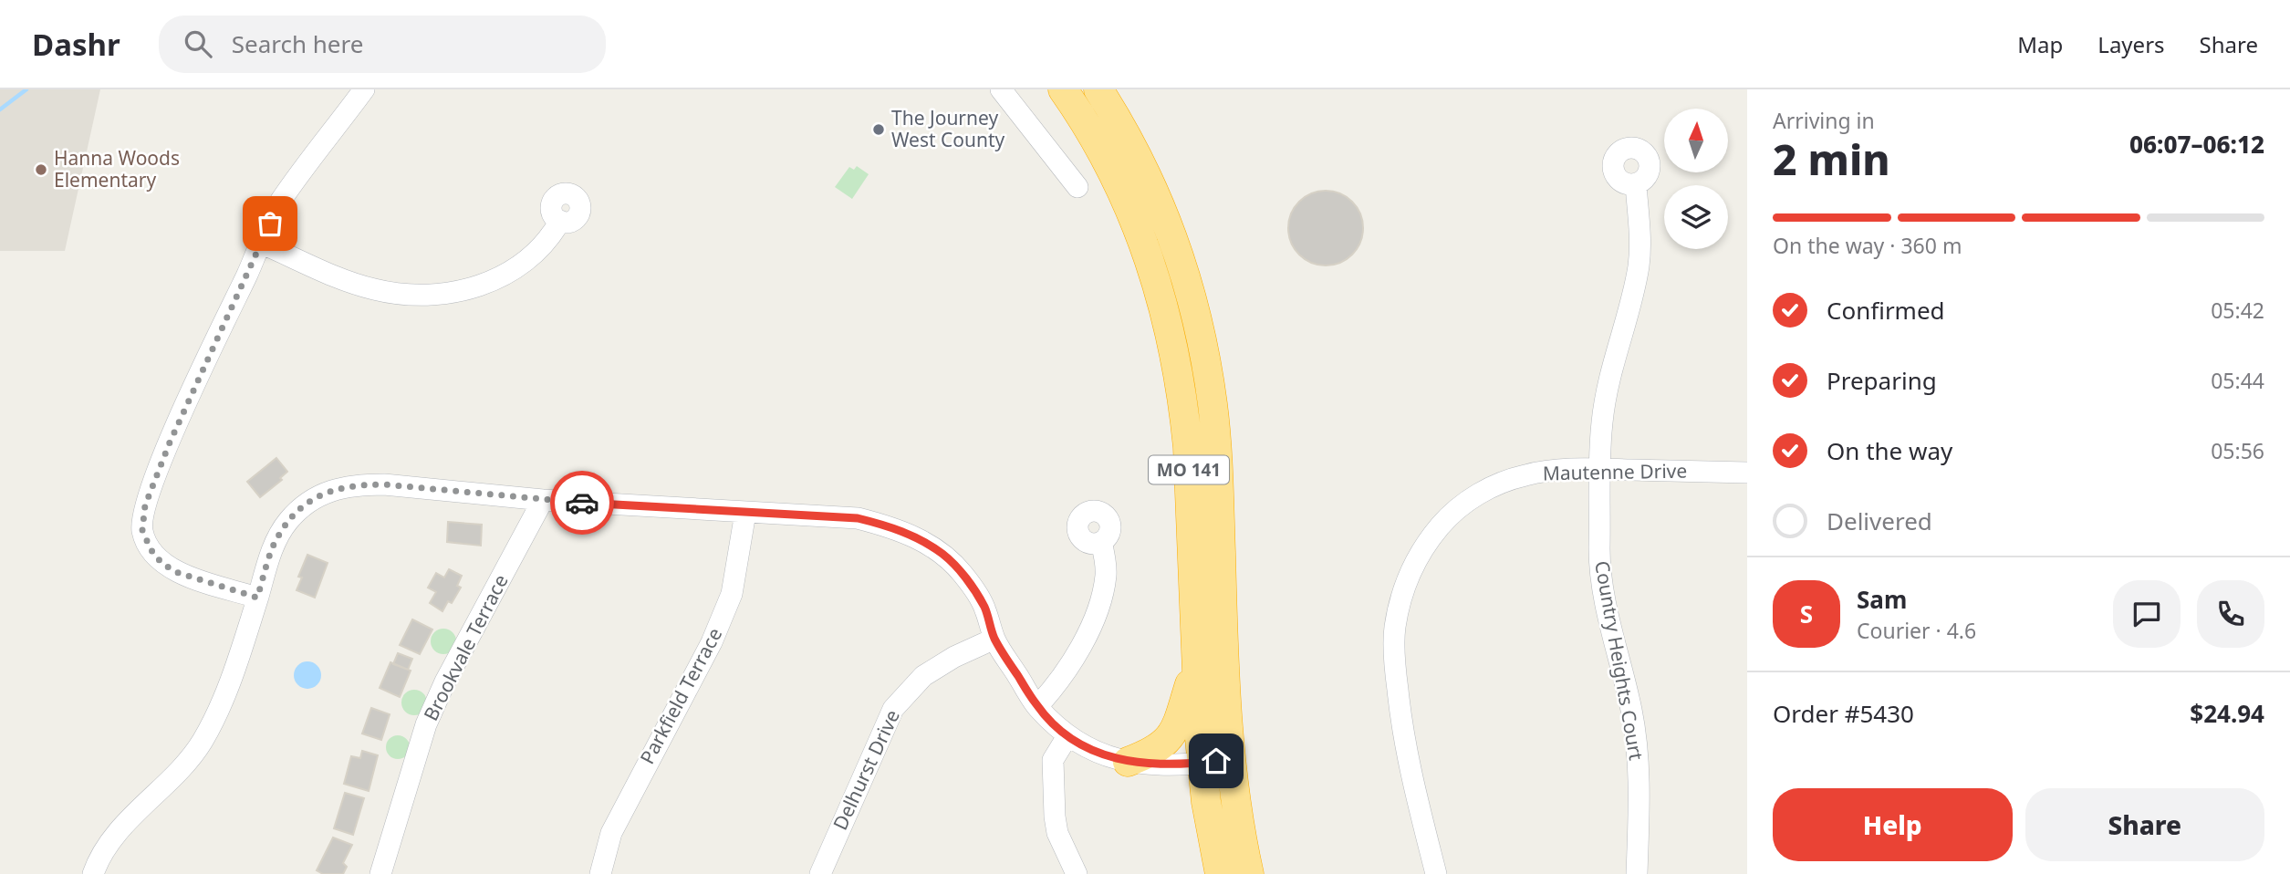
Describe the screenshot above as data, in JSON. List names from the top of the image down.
{
  "streets": {
    "highway": ["MO 141"],
    "street": [
      "Mautenne Drive",
      "Brookvale Terrace",
      "Country Heights Court",
      "Parkfield Terrace",
      "Delhurst Drive"
    ]
  },
  "crossings": [
    ["Mautenne Drive", "Country Heights Court"]
  ],
  "places": ["The Journey West County", "Hanna Woods Elementary"],
  "north": "top",
  "page": {
    "header": "Dashr",
    "search": "Search here",
    "nav": ["Map", "Layers", "Share"],
    "heading": ["2 min", "Arriving in", "06:07–06:12"],
    "panel": [
      "Sam",
      "Courier · 4.6",
      "Order #5430",
      "$24.94"
    ],
    "bar": "On the way · 360 m",
    "list": [
      ["Confirmed", "05:42"],
      ["Preparing", "05:44"],
      ["On the way", "05:56"],
      "Delivered"
    ],
    "round": "S",
    "buttons": ["Help", "Share"]
  }
}
